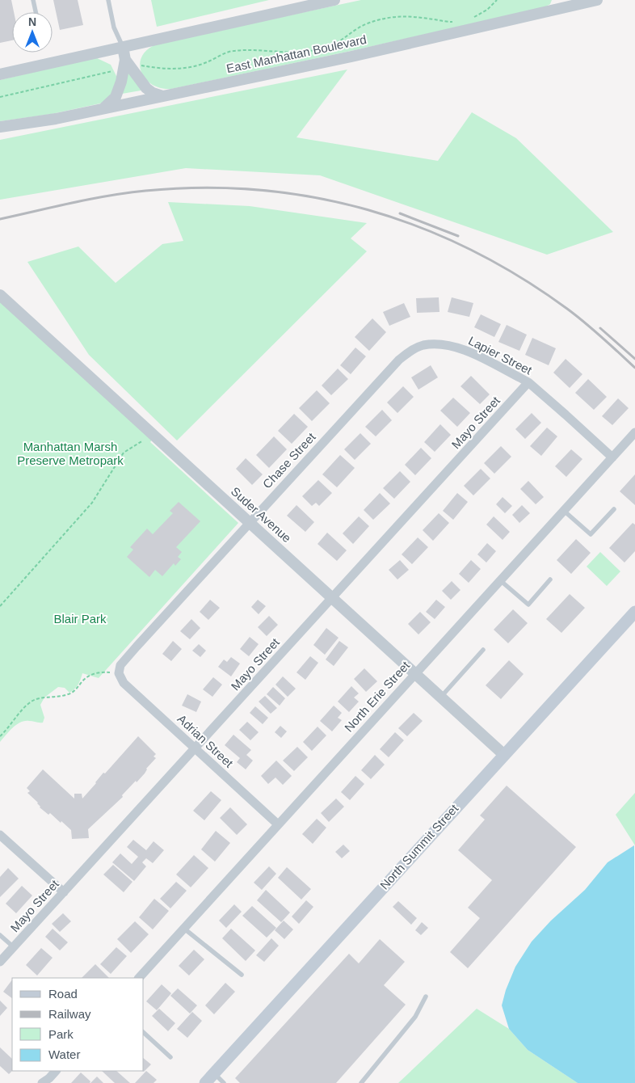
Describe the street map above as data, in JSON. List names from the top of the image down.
{
  "streets": {
    "main road": ["North Summit Street"],
    "street": [
      "East Manhattan Boulevard",
      "Lapier Street",
      "Mayo Street",
      "Chase Street",
      "Suder Avenue",
      "North Erie Street",
      "Adrian Street"
    ]
  },
  "crossings": [
    ["Lapier Street", "Mayo Street"],
    ["Lapier Street", "Chase Street"],
    ["Lapier Street", "North Erie Street"],
    ["Mayo Street", "Suder Avenue"],
    ["Mayo Street", "Adrian Street"],
    ["Chase Street", "Suder Avenue"],
    ["Chase Street", "Adrian Street"],
    ["Suder Avenue", "North Erie Street"],
    ["Suder Avenue", "North Summit Street"],
    ["North Erie Street", "Adrian Street"]
  ],
  "parks": ["Manhattan Marsh Preserve Metropark", "Blair Park"],
  "legend": [
    "Road",
    "Railway",
    "Park",
    "Water"
  ],
  "north": "top"
}
